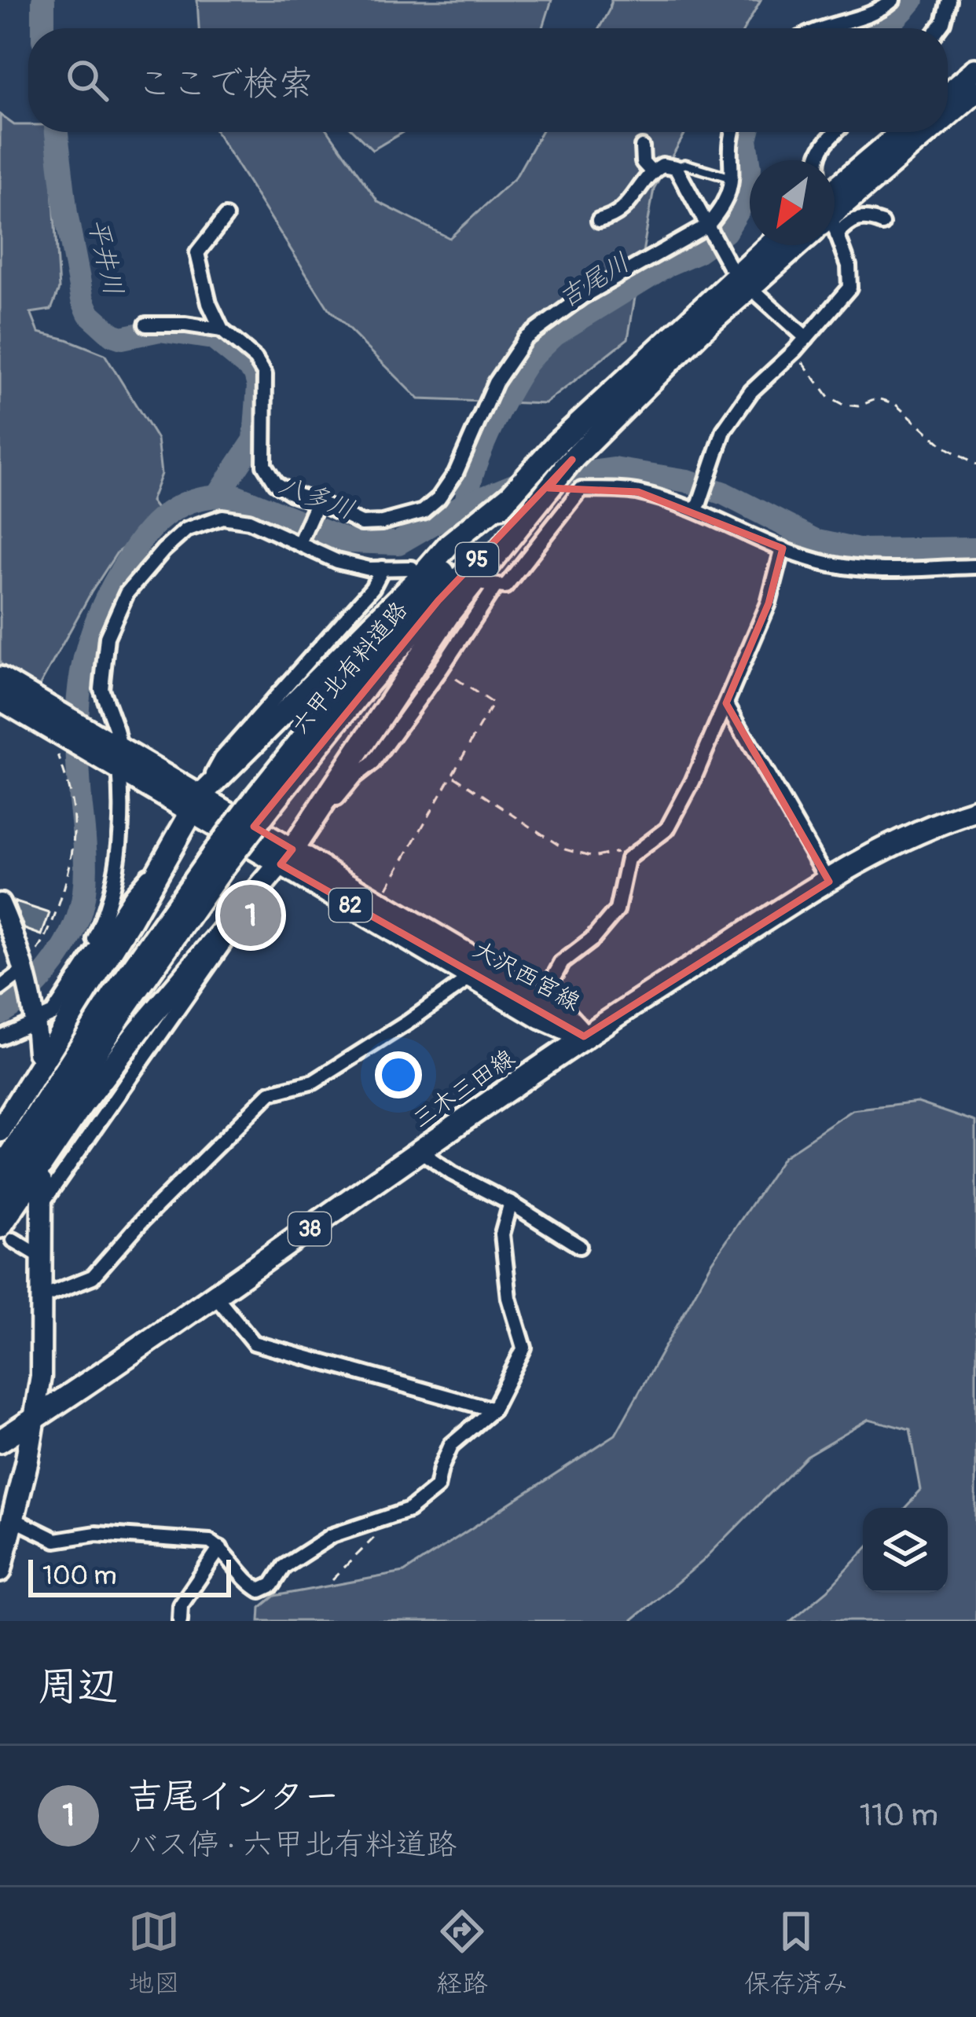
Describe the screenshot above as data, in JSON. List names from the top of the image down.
{
  "streets": {
    "main road": [
      "95",
      "六甲北有料道路",
      "82",
      "大沢西宮線",
      "三木三田線",
      "38"
    ]
  },
  "crossings": [
    ["大沢西宮線", "三木三田線"]
  ],
  "water": ["平井川", "吉尾川", "八多川"],
  "scale_bar": "100 m",
  "north": "bottom left",
  "page": {
    "search": "ここで検索",
    "pins": "1",
    "scale": "100 m",
    "heading": "周辺",
    "list": [
      {
        "mark": "1",
        "name": "吉尾インター",
        "note": "バス停 · 六甲北有料道路",
        "value": "110 m"
      }
    ],
    "nav": ["地図", "経路", "保存済み"]
  }
}
